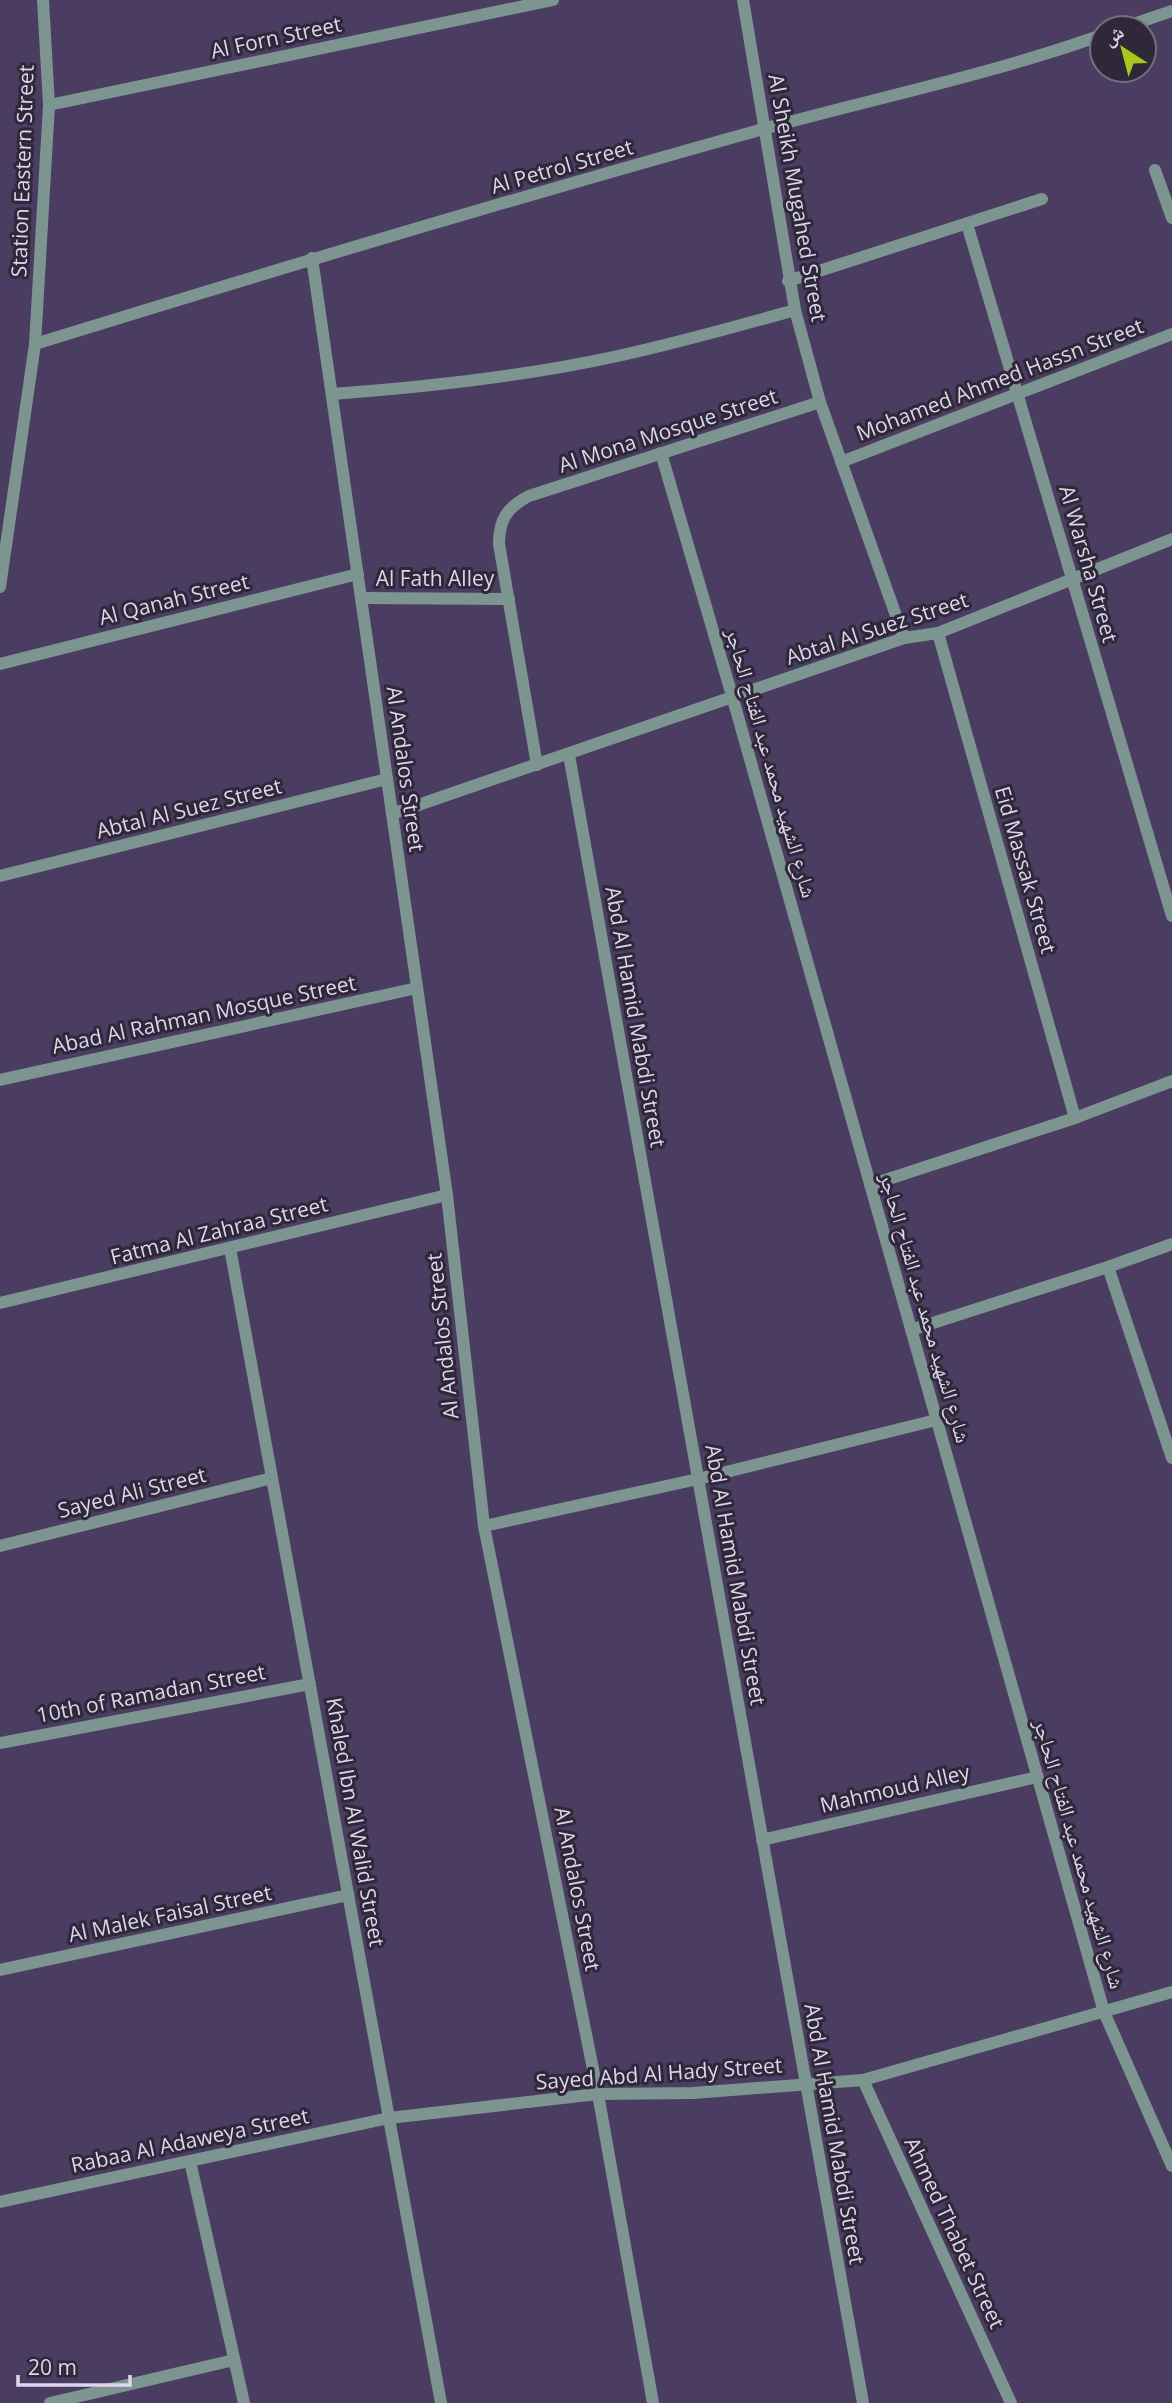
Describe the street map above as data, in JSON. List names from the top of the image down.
{
  "streets": {
    "street": [
      "Al Forn Street",
      "Al Petrol Street",
      "Station Eastern Street",
      "Al Sheikh Mugahed Street",
      "Mohamed Ahmed Hassn Street",
      "Al Mona Mosque Street",
      "Al Warsha Street",
      "Al Fath Alley",
      "Al Qanah Street",
      "Abtal Al Suez Street",
      "شارع الشهيد محمد عبد الفتاح الحاجر",
      "Al Andalos Street",
      "Eid Massak Street",
      "Abad Al Rahman Mosque Street",
      "Abd Al Hamid Mabdi Street",
      "Fatma Al Zahraa Street",
      "Sayed Ali Street",
      "10th of Ramadan Street",
      "Mahmoud Alley",
      "Khaled Ibn Al Walid Street",
      "Al Malek Faisal Street",
      "Sayed Abd Al Hady Street",
      "Rabaa Al Adaweya Street",
      "Ahmed Thabet Street"
    ]
  },
  "crossings": [
    ["Al Forn Street", "Station Eastern Street"],
    ["Al Petrol Street", "Station Eastern Street"],
    ["Al Petrol Street", "Al Sheikh Mugahed Street"],
    ["Al Petrol Street", "Al Andalos Street"],
    ["Al Sheikh Mugahed Street", "Mohamed Ahmed Hassn Street"],
    ["Al Sheikh Mugahed Street", "Al Mona Mosque Street"],
    ["Al Sheikh Mugahed Street", "Abtal Al Suez Street"],
    ["Mohamed Ahmed Hassn Street", "Al Warsha Street"],
    ["Al Mona Mosque Street", "Al Fath Alley"],
    ["Al Mona Mosque Street", "شارع الشهيد محمد عبد الفتاح الحاجر"],
    ["Al Warsha Street", "Abtal Al Suez Street"],
    ["Al Fath Alley", "Al Andalos Street"],
    ["Al Qanah Street", "Al Andalos Street"],
    ["Abtal Al Suez Street", "شارع الشهيد محمد عبد الفتاح الحاجر"],
    ["Abtal Al Suez Street", "Al Andalos Street"],
    ["Abtal Al Suez Street", "Eid Massak Street"],
    ["Abtal Al Suez Street", "Abd Al Hamid Mabdi Street"],
    ["شارع الشهيد محمد عبد الفتاح الحاجر", "Mahmoud Alley"],
    ["شارع الشهيد محمد عبد الفتاح الحاجر", "Sayed Abd Al Hady Street"],
    ["Al Andalos Street", "Abad Al Rahman Mosque Street"],
    ["Al Andalos Street", "Fatma Al Zahraa Street"],
    ["Al Andalos Street", "Sayed Abd Al Hady Street"],
    ["Abd Al Hamid Mabdi Street", "Mahmoud Alley"],
    ["Abd Al Hamid Mabdi Street", "Sayed Abd Al Hady Street"],
    ["Fatma Al Zahraa Street", "Khaled Ibn Al Walid Street"],
    ["Sayed Ali Street", "Khaled Ibn Al Walid Street"],
    ["10th of Ramadan Street", "Khaled Ibn Al Walid Street"],
    ["Khaled Ibn Al Walid Street", "Al Malek Faisal Street"],
    ["Khaled Ibn Al Walid Street", "Sayed Abd Al Hady Street"],
    ["Khaled Ibn Al Walid Street", "Rabaa Al Adaweya Street"],
    ["Sayed Abd Al Hady Street", "Rabaa Al Adaweya Street"],
    ["Sayed Abd Al Hady Street", "Ahmed Thabet Street"]
  ],
  "scale_bar": "20 m",
  "north": "top left"
}
